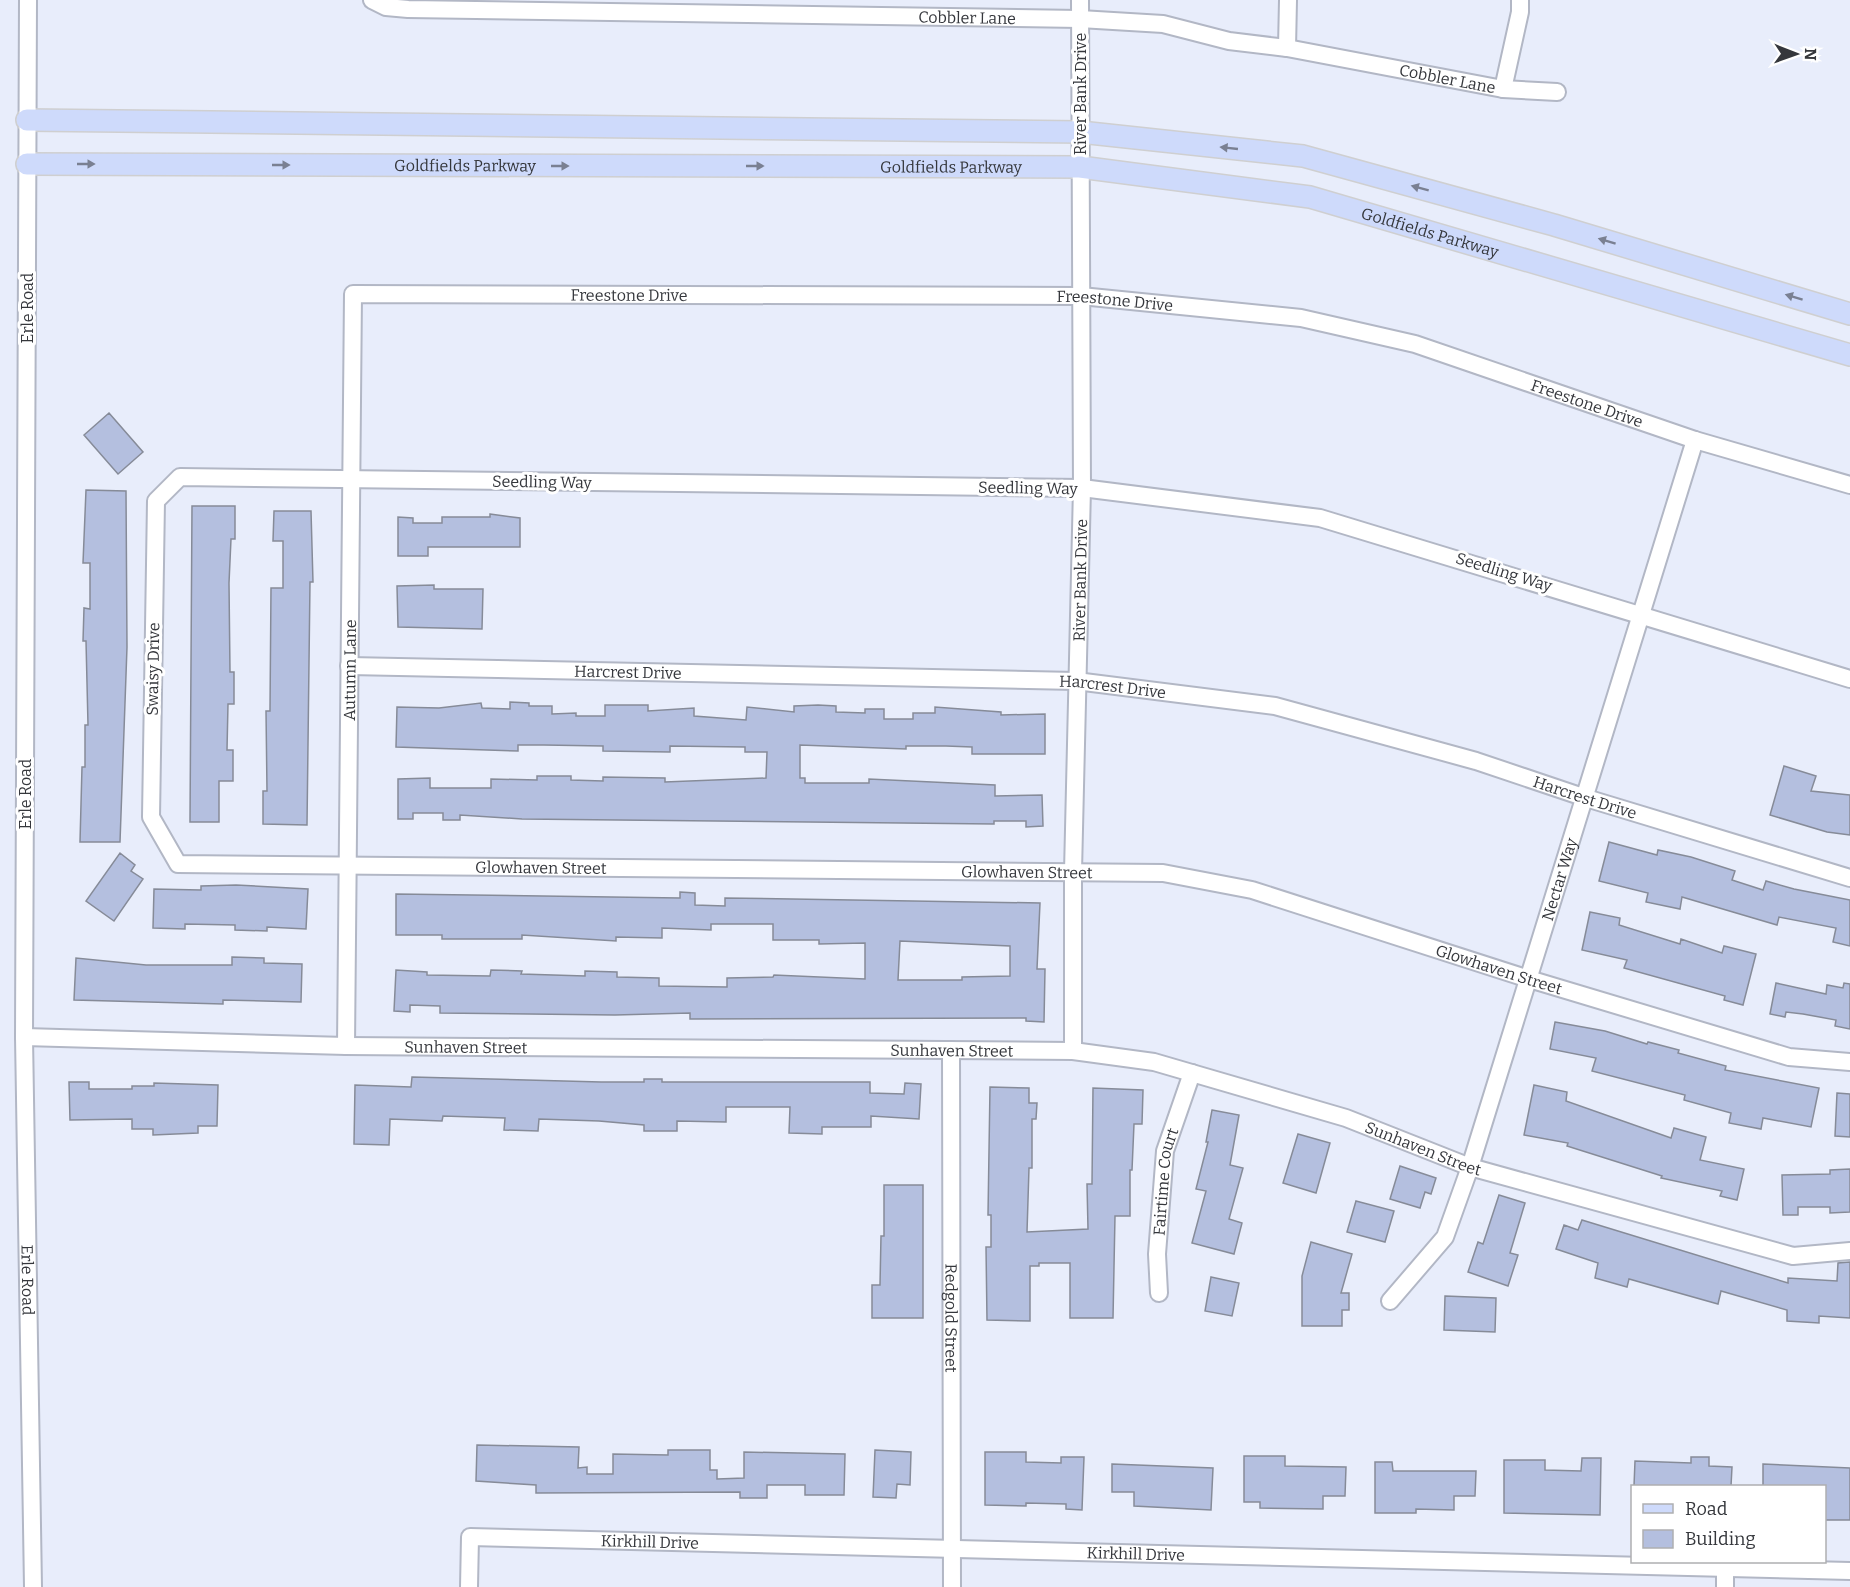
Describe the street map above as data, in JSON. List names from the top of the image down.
{
  "streets": {
    "main road": ["Goldfields Parkway"],
    "street": [
      "Cobbler Lane",
      "River Bank Drive",
      "Freestone Drive",
      "Erle Road",
      "Seedling Way",
      "Swaisy Drive",
      "Autumn Lane",
      "Harcrest Drive",
      "Glowhaven Street",
      "Nectar Way",
      "Sunhaven Street",
      "Fairtime Court",
      "Redgold Street",
      "Kirkhill Drive"
    ]
  },
  "crossings": [
    ["Cobbler Lane", "River Bank Drive"],
    ["River Bank Drive", "Goldfields Parkway"],
    ["River Bank Drive", "Freestone Drive"],
    ["River Bank Drive", "Seedling Way"],
    ["River Bank Drive", "Harcrest Drive"],
    ["River Bank Drive", "Glowhaven Street"],
    ["River Bank Drive", "Sunhaven Street"],
    ["Goldfields Parkway", "Erle Road"],
    ["Freestone Drive", "Autumn Lane"],
    ["Freestone Drive", "Nectar Way"],
    ["Erle Road", "Sunhaven Street"],
    ["Seedling Way", "Swaisy Drive"],
    ["Seedling Way", "Autumn Lane"],
    ["Seedling Way", "Nectar Way"],
    ["Swaisy Drive", "Glowhaven Street"],
    ["Autumn Lane", "Harcrest Drive"],
    ["Autumn Lane", "Glowhaven Street"],
    ["Autumn Lane", "Sunhaven Street"],
    ["Harcrest Drive", "Nectar Way"],
    ["Glowhaven Street", "Nectar Way"],
    ["Nectar Way", "Sunhaven Street"],
    ["Sunhaven Street", "Fairtime Court"],
    ["Sunhaven Street", "Redgold Street"],
    ["Redgold Street", "Kirkhill Drive"]
  ],
  "legend": ["Road", "Building"],
  "north": "right"
}
